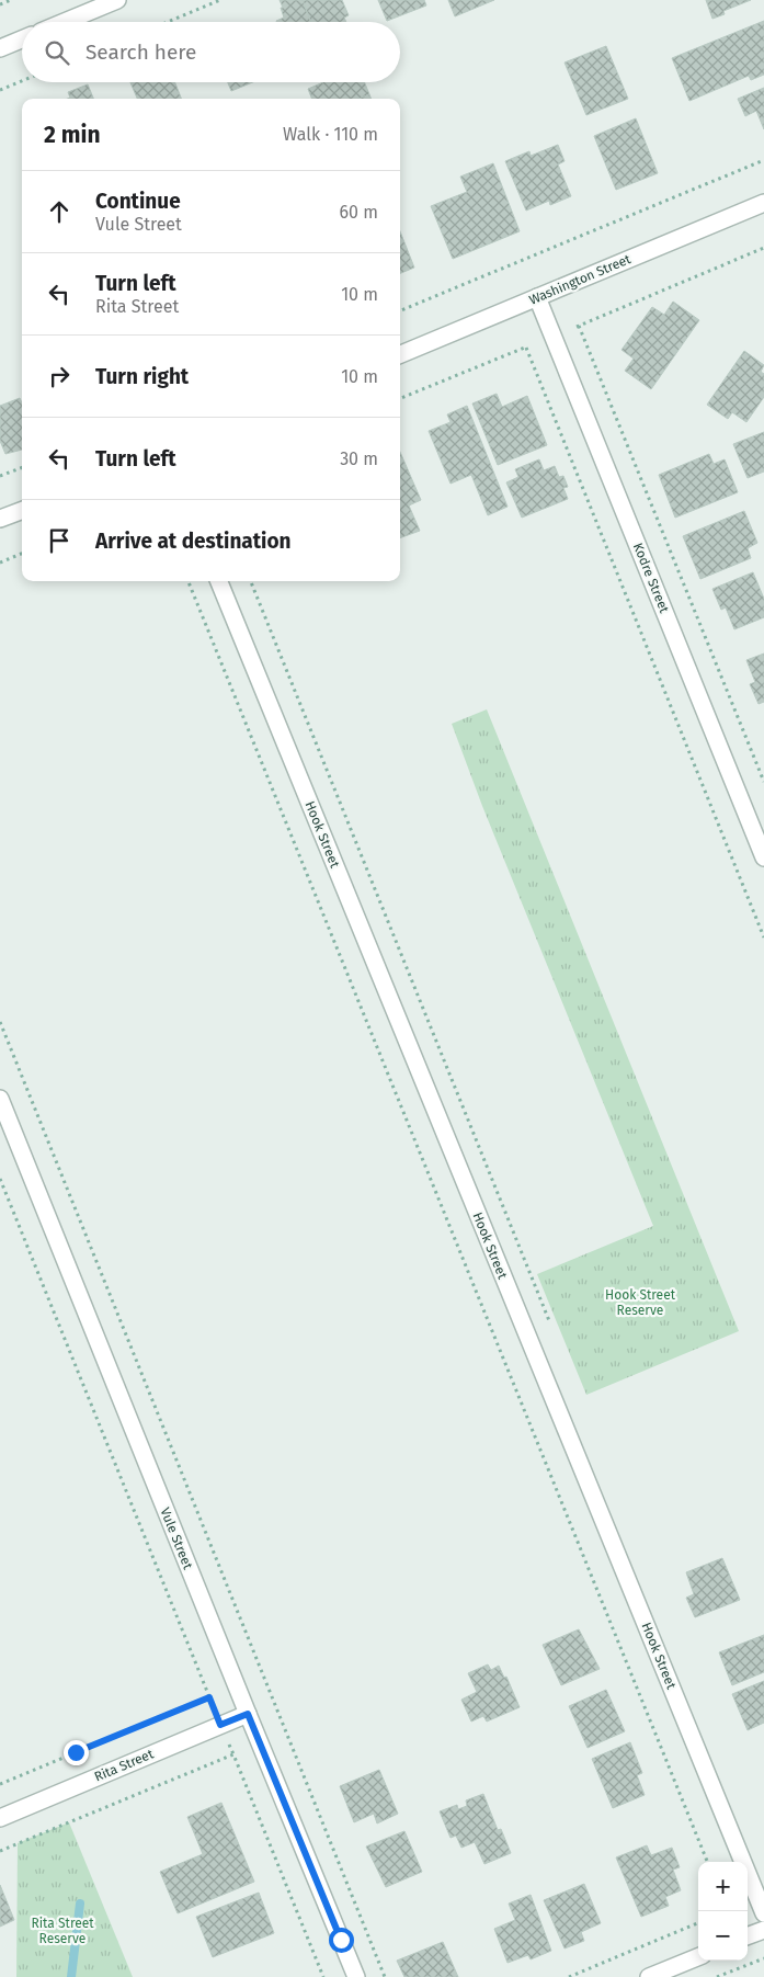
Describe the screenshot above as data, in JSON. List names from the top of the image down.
{
  "streets": {
    "street": [
      "Washington Street",
      "Kodre Street",
      "Hook Street",
      "Vule Street",
      "Rita Street"
    ]
  },
  "crossings": [
    ["Washington Street", "Kodre Street"],
    ["Vule Street", "Rita Street"]
  ],
  "parks": ["Hook Street Reserve", "Rita Street Reserve"],
  "page": {
    "search": "Search here",
    "heading": ["2 min", "Walk · 110 m"],
    "list": [
      ["Continue", "Vule Street", "60 m"],
      ["Turn left", "Rita Street", "10 m"],
      ["Turn right", "10 m"],
      ["Turn left", "30 m"],
      "Arrive at destination"
    ],
    "map_buttons": ["+", "−"]
  }
}
